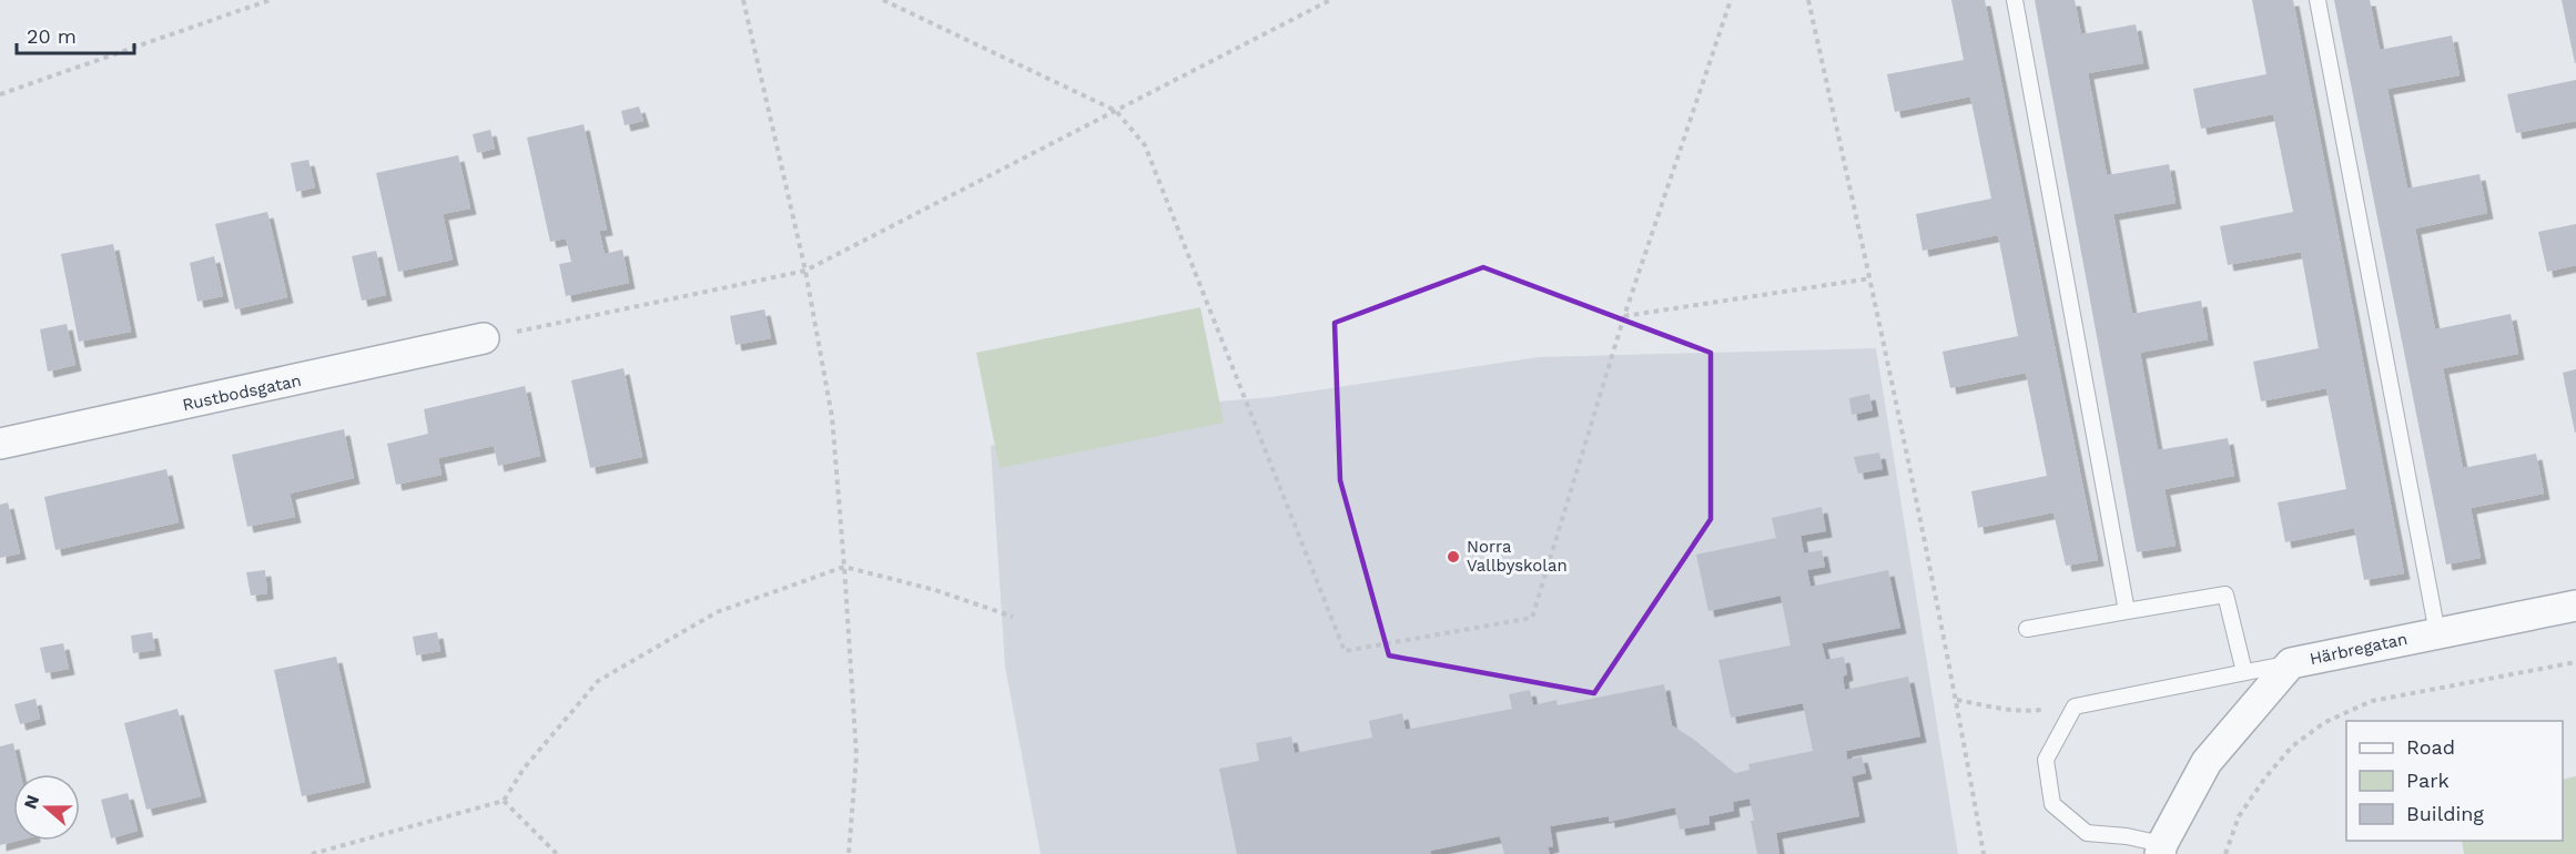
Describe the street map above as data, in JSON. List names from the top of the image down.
{
  "streets": {
    "street": ["Rustbodsgatan", "Härbregatan"]
  },
  "places": ["Norra Vallbyskolan"],
  "legend": ["Road", "Park", "Building"],
  "scale_bar": "20 m",
  "north": "left"
}
